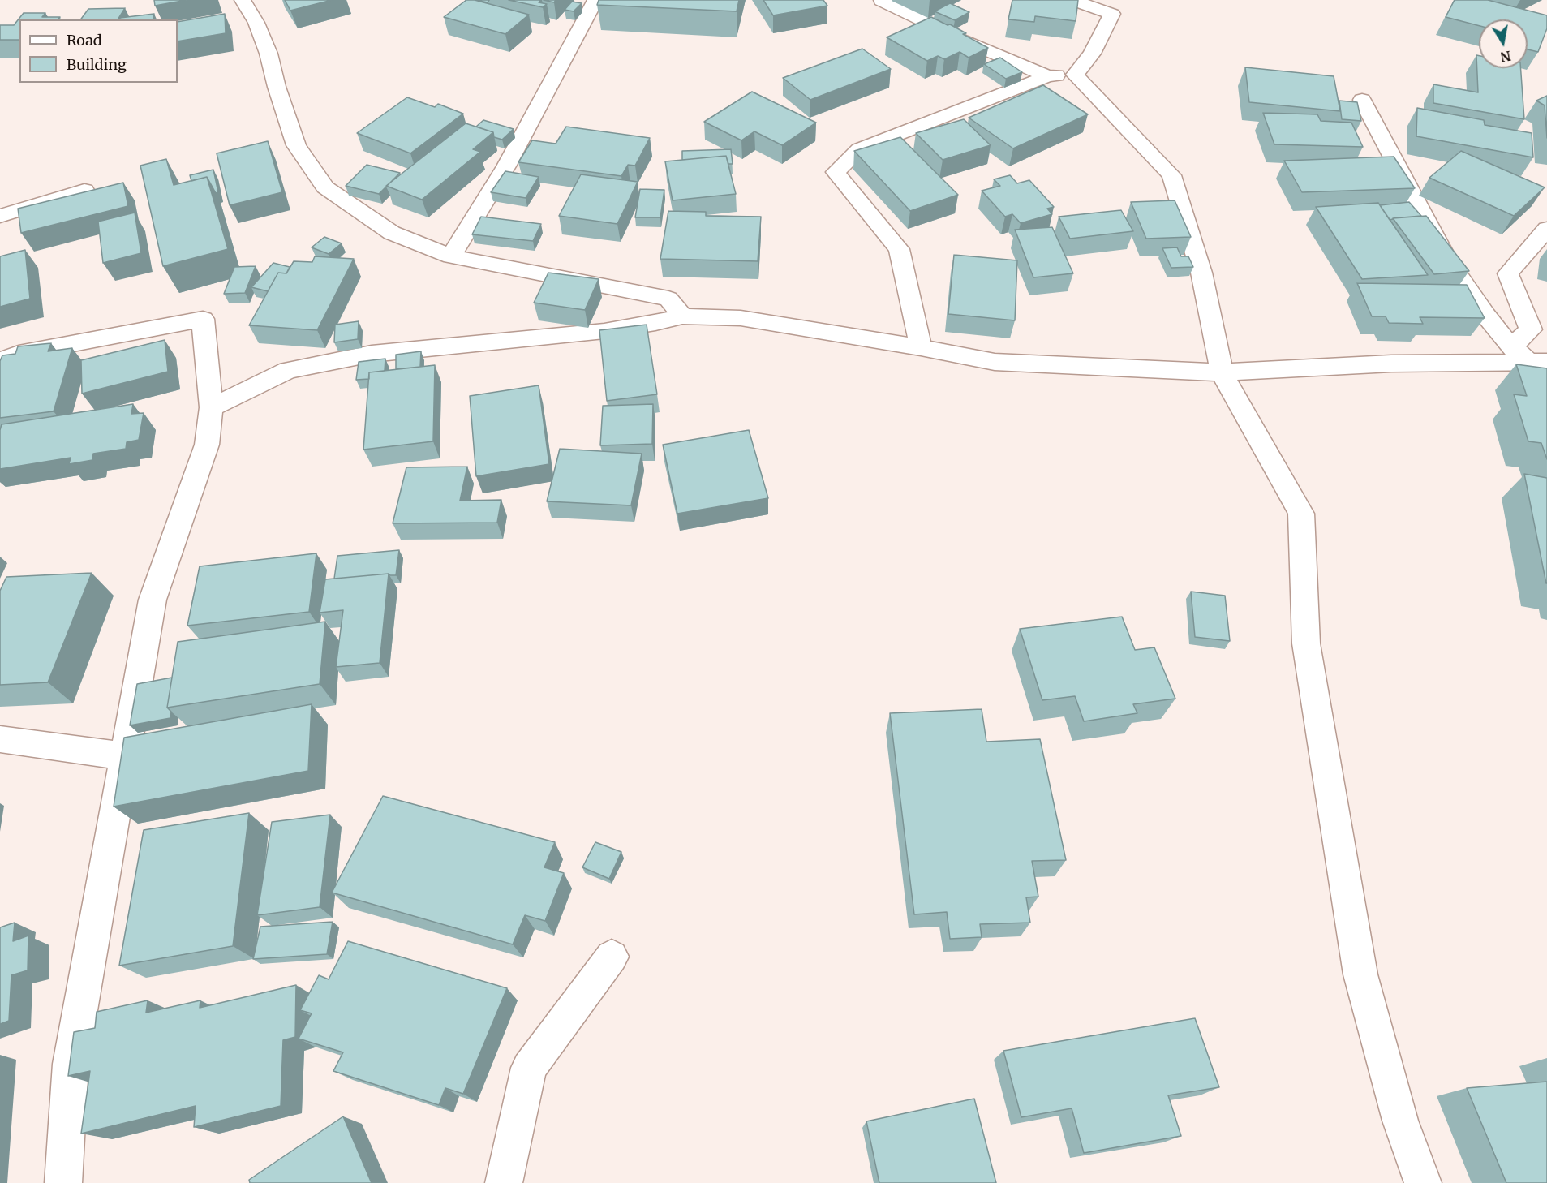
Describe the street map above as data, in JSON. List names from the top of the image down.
{
  "legend": ["Road", "Building"],
  "north": "bottom"
}
